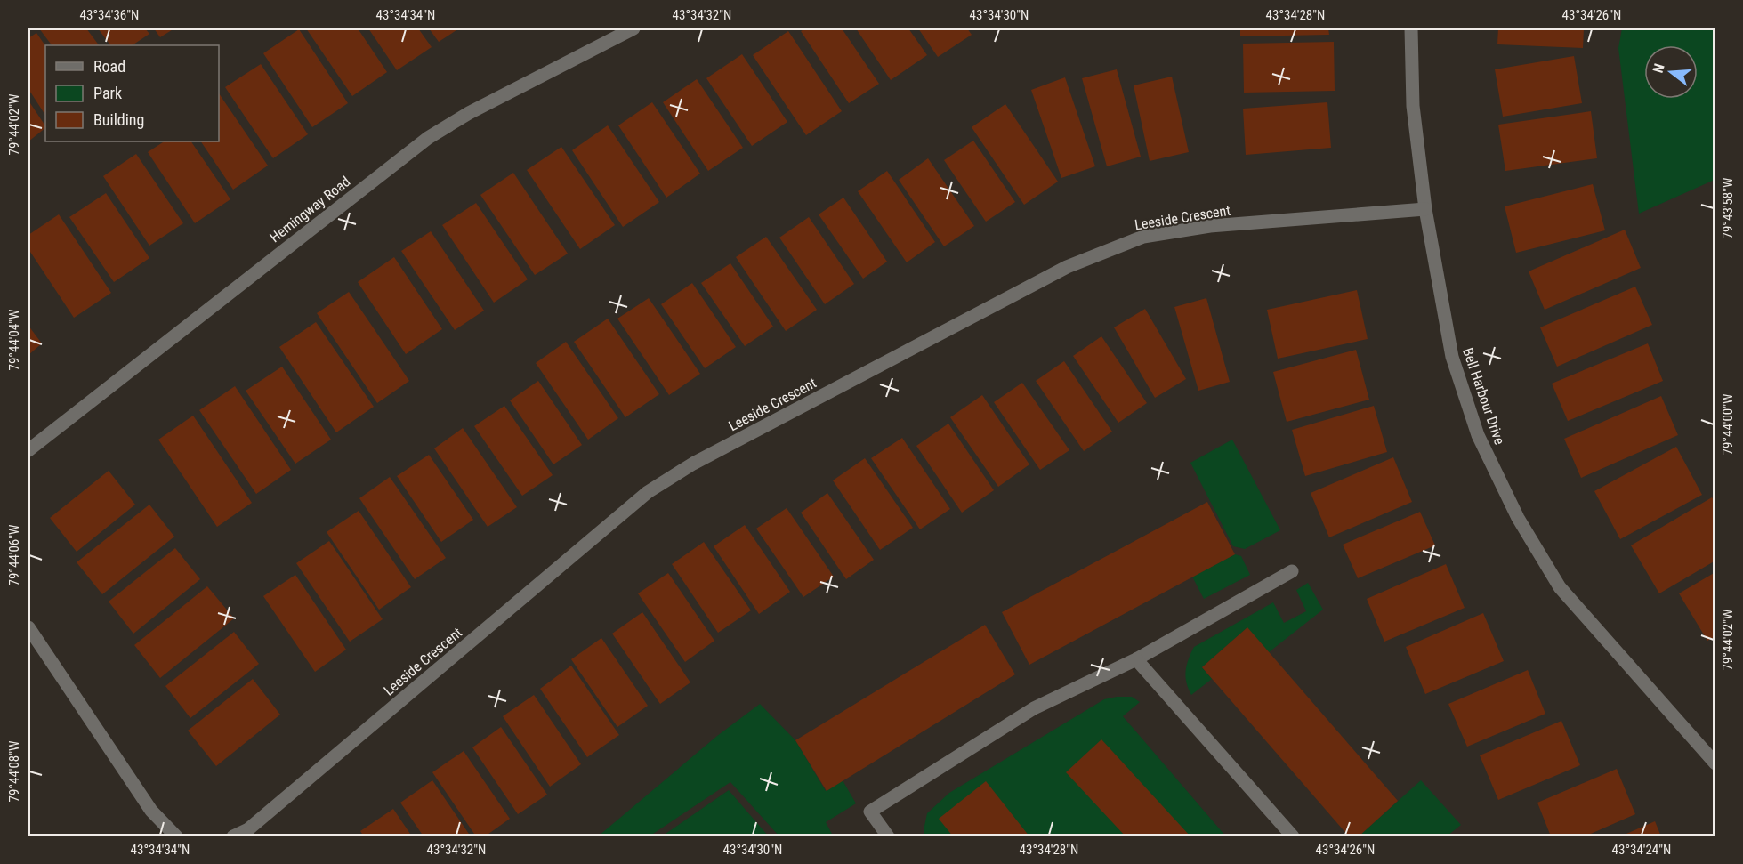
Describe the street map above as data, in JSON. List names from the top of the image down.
{
  "streets": {
    "street": ["Hemingway Road", "Leeside Crescent", "Bell Harbour Drive"]
  },
  "crossings": [
    ["Leeside Crescent", "Bell Harbour Drive"]
  ],
  "legend": ["Road", "Park", "Building"],
  "north": "left",
  "coordinates": [
    "43°34'36\"N",
    "43°34'34\"N",
    "43°34'32\"N",
    "43°34'30\"N",
    "43°34'28\"N",
    "43°34'26\"N",
    "79°44'02\"W",
    "79°43'58\"W",
    "79°44'04\"W",
    "79°44'00\"W",
    "79°44'06\"W",
    "79°44'08\"W",
    "43°34'24\"N"
  ]
}
